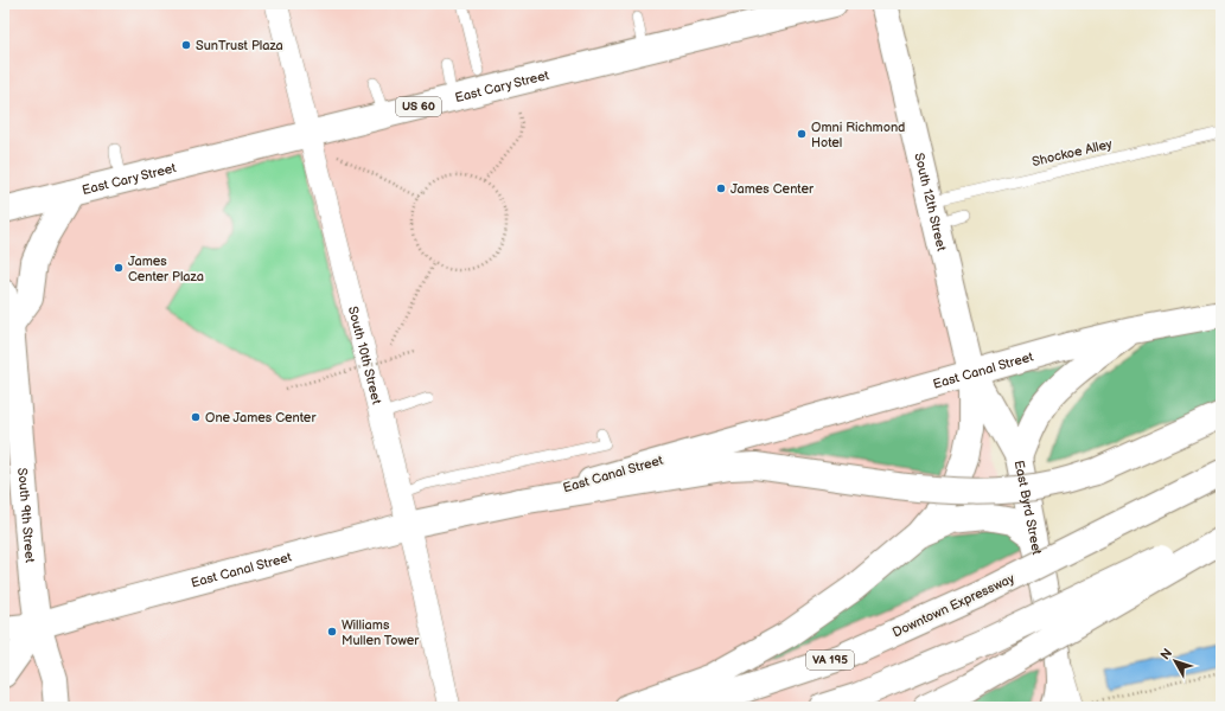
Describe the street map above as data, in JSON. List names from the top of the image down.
{
  "streets": {
    "main road": [
      "East Cary Street",
      "US 60",
      "South 12th Street",
      "East Canal Street",
      "East Byrd Street",
      "South 9th Street",
      "Downtown Expressway",
      "VA 195"
    ],
    "street": ["South 10th Street"],
    "lane": ["Shockoe Alley"]
  },
  "crossings": [
    ["East Cary Street", "South 10th Street"],
    ["Shockoe Alley", "South 12th Street"],
    ["South 12th Street", "East Canal Street"],
    ["South 12th Street", "East Byrd Street"],
    ["South 10th Street", "East Canal Street"],
    ["East Canal Street", "East Byrd Street"],
    ["East Canal Street", "South 9th Street"]
  ],
  "places": [
    "SunTrust Plaza",
    "Omni Richmond Hotel",
    "James Center",
    "James Center Plaza",
    "One James Center",
    "Williams Mullen Tower"
  ],
  "north": "top left"
}
